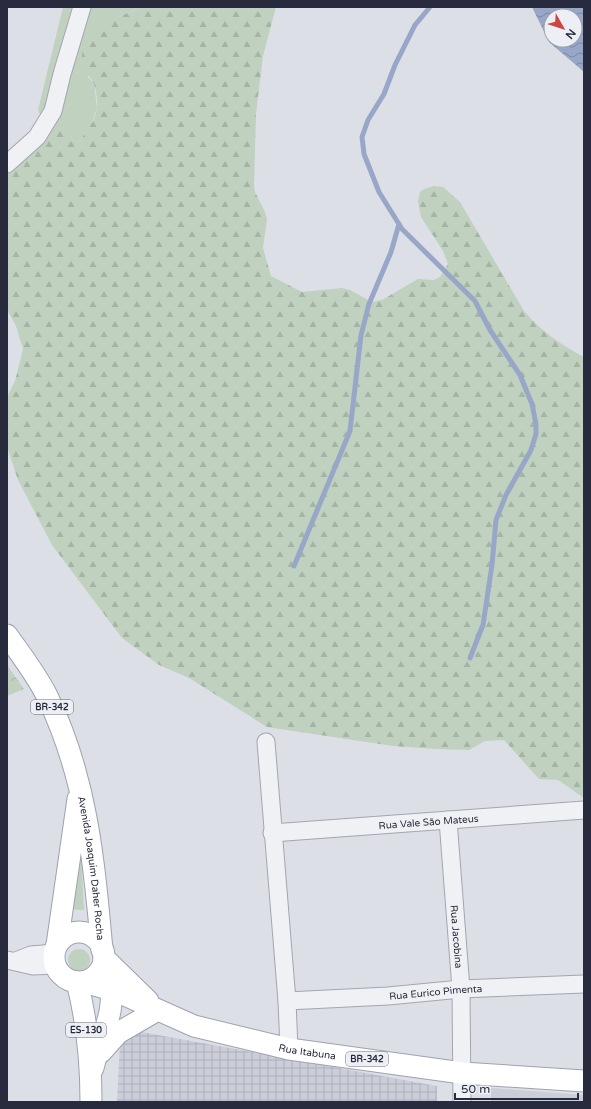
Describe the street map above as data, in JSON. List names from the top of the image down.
{
  "streets": {
    "main road": [
      "BR-342",
      "Avenida Joaquim Daher Rocha",
      "ES-130",
      "Rua Itabuna"
    ],
    "street": ["Rua Vale São Mateus", "Rua Jacobina", "Rua Eurico Pimenta"]
  },
  "crossings": [
    ["BR-342", "Avenida Joaquim Daher Rocha"],
    ["BR-342", "ES-130"],
    ["BR-342", "Rua Itabuna"],
    ["Rua Vale São Mateus", "Rua Jacobina"],
    ["Avenida Joaquim Daher Rocha", "ES-130"],
    ["Rua Jacobina", "Rua Eurico Pimenta"],
    ["Rua Jacobina", "Rua Itabuna"]
  ],
  "scale_bar": "50 m",
  "north": "bottom right"
}
